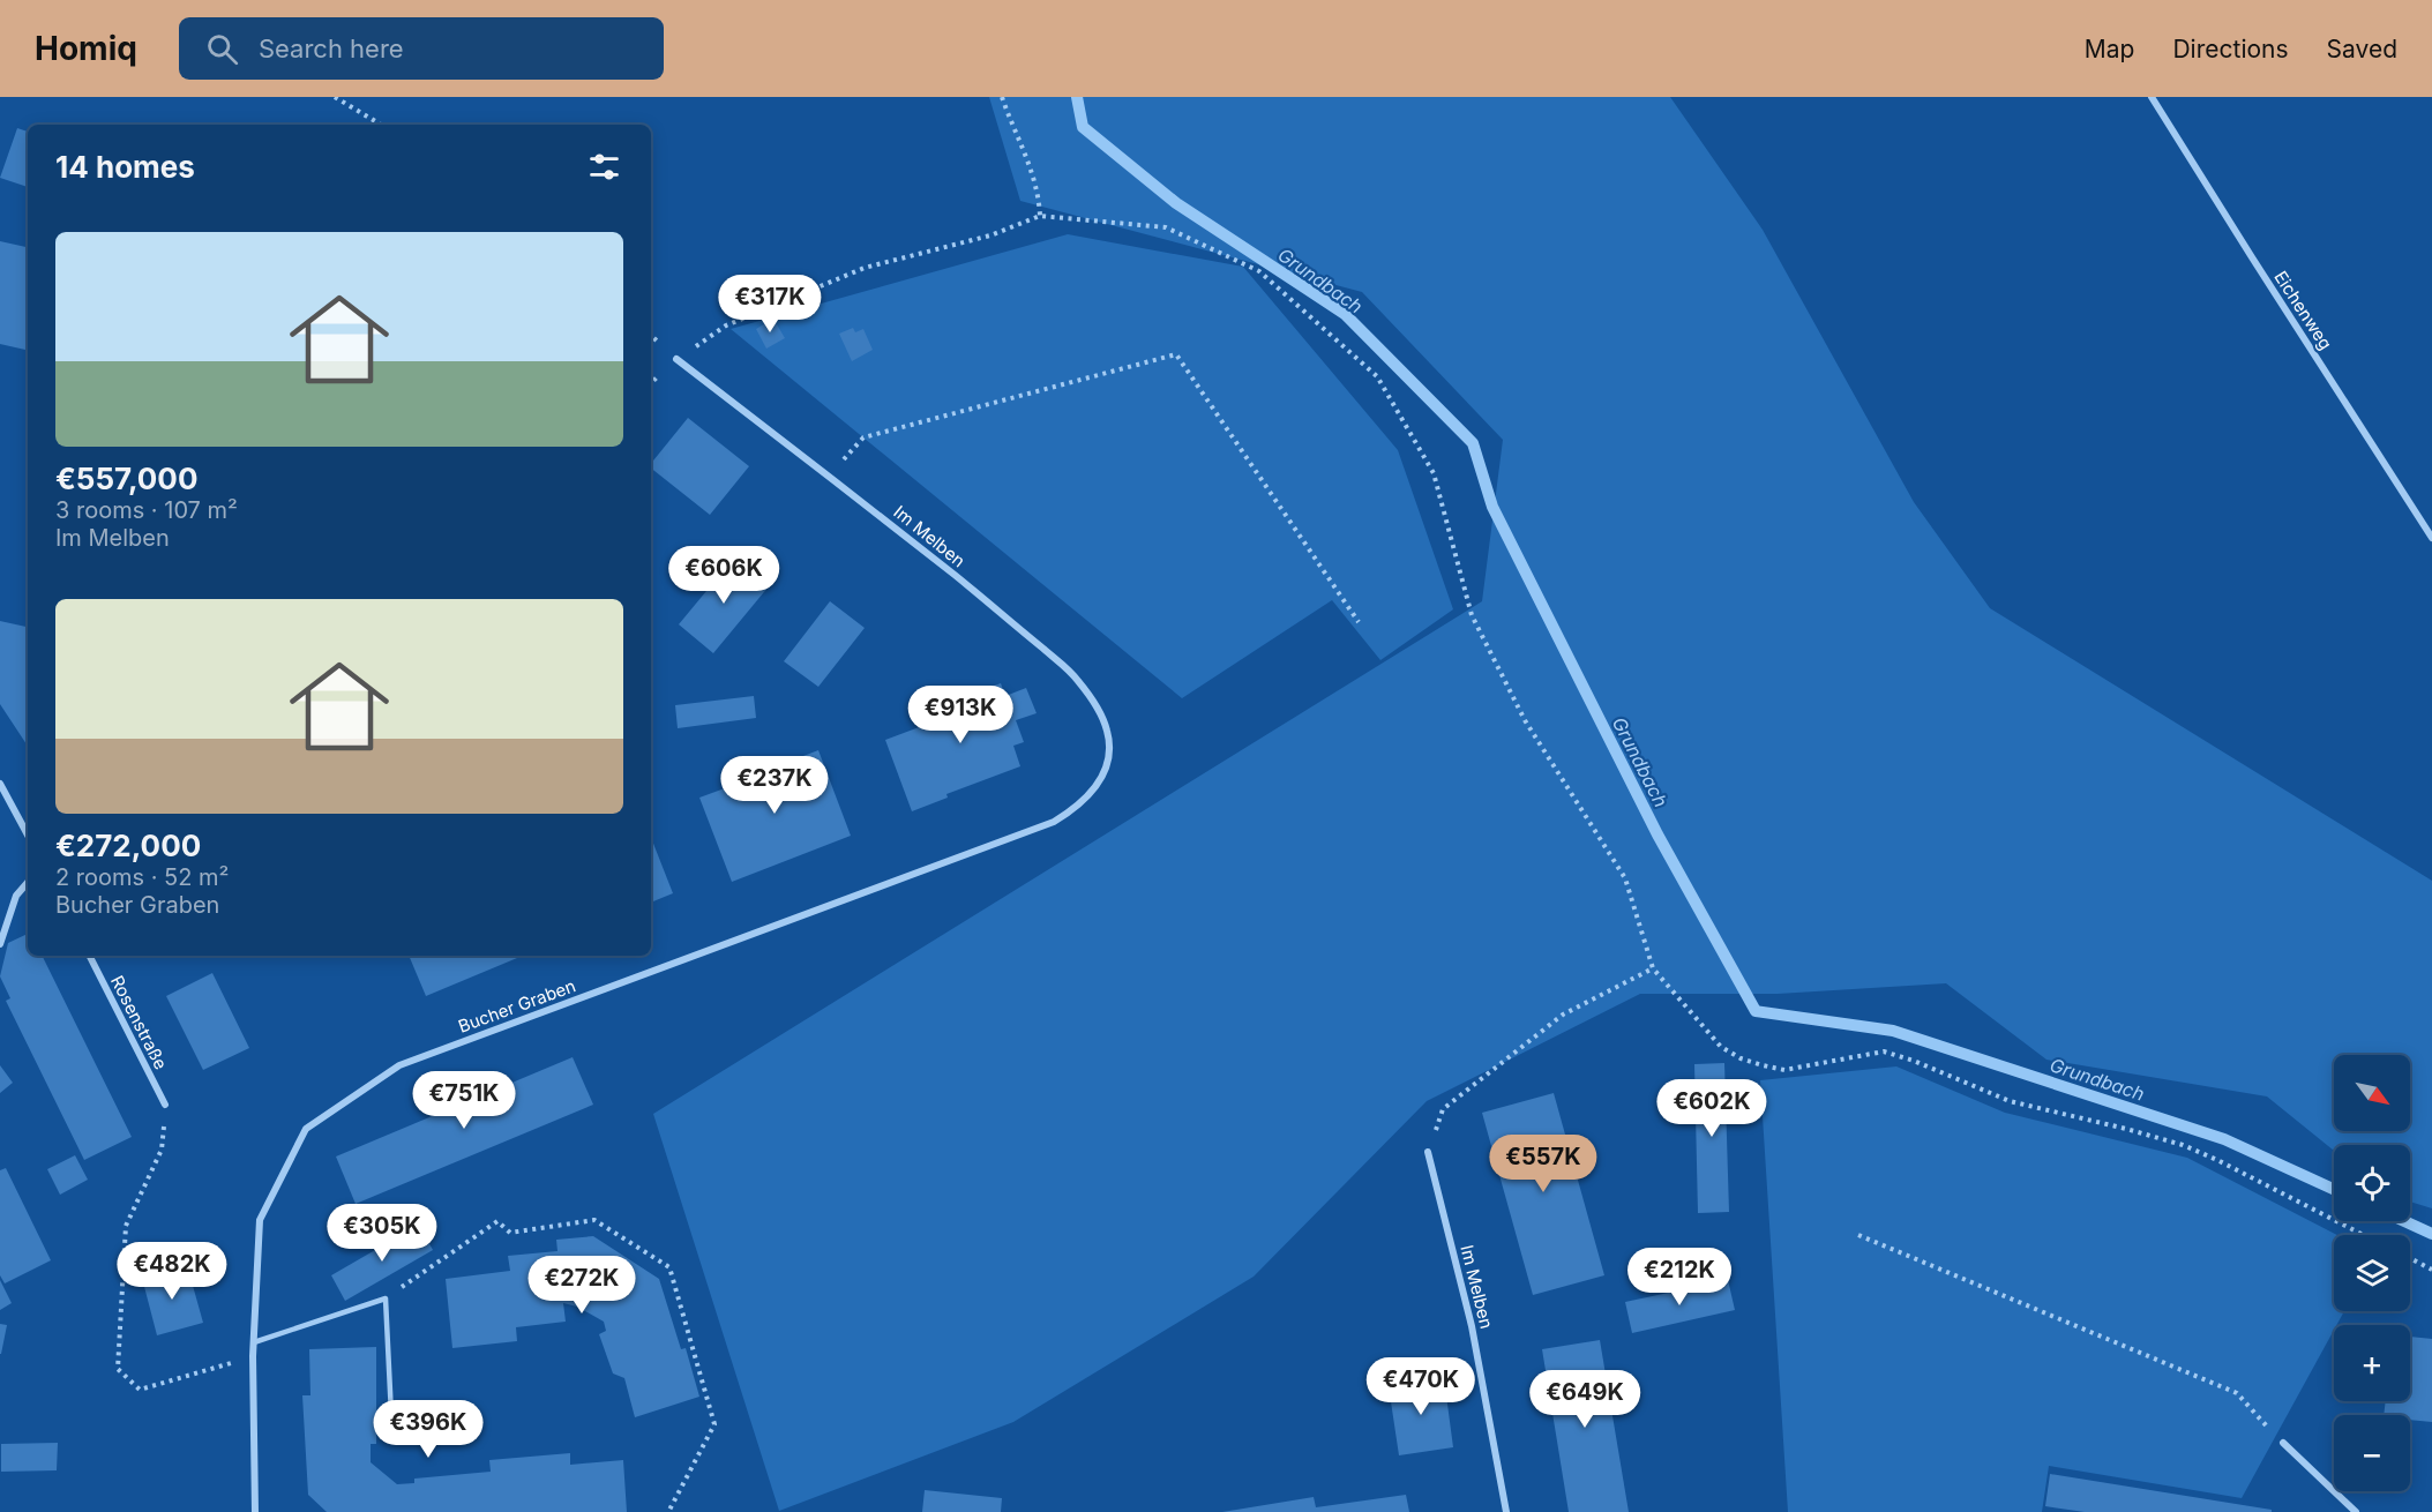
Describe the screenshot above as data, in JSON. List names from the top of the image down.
{
  "streets": {
    "street": [
      "Eichenweg",
      "Im Melben",
      "Bucher Graben",
      "Rosenstraße"
    ]
  },
  "crossings": [
    ["Im Melben", "Bucher Graben"]
  ],
  "water": ["Grundbach"],
  "north": "bottom right",
  "page": {
    "header": "Homiq",
    "search": "Search here",
    "nav": ["Map", "Directions", "Saved"],
    "heading": "14 homes",
    "list": [
      {
        "name": "€557,000",
        "note": "3 rooms · 107 m² · Im Melben"
      },
      {
        "name": "€272,000",
        "note": "2 rooms · 52 m² · Bucher Graben"
      }
    ],
    "price": [
      "€317K",
      "€606K",
      "€913K",
      "€237K",
      "€751K",
      "€602K",
      "€557K",
      "€305K",
      "€482K",
      "€212K",
      "€272K",
      "€470K",
      "€649K",
      "€396K"
    ],
    "map_buttons": ["+", "−"]
  }
}
